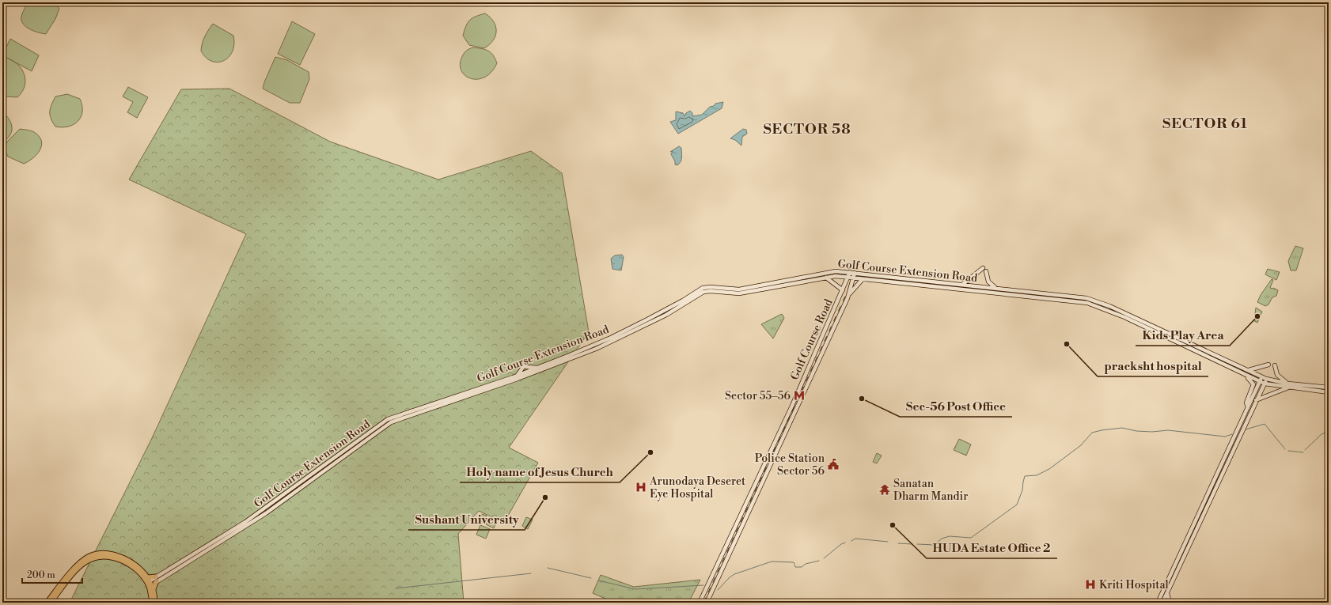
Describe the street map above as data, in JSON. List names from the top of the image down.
{
  "streets": {
    "main road": ["Golf Course Extension Road", "Golf Course Road"]
  },
  "crossings": [
    ["Golf Course Extension Road", "Golf Course Road"]
  ],
  "districts": ["SECTOR 61", "SECTOR 58"],
  "places": {
    "other": [
      "Kids Play Area",
      "pracksht hospital",
      "Sec-56 Post Office",
      "Holy name of Jesus Church",
      "Sushant University",
      "HUDA Estate Office 2"
    ],
    "metro station": ["Sector 55–56"],
    "public building": ["Police Station Sector 56"],
    "hospital": ["Arunodaya Deseret Eye Hospital", "Kriti Hospital"],
    "temple": ["Sanatan Dharm Mandir"]
  },
  "scale_bar": "200 m"
}
